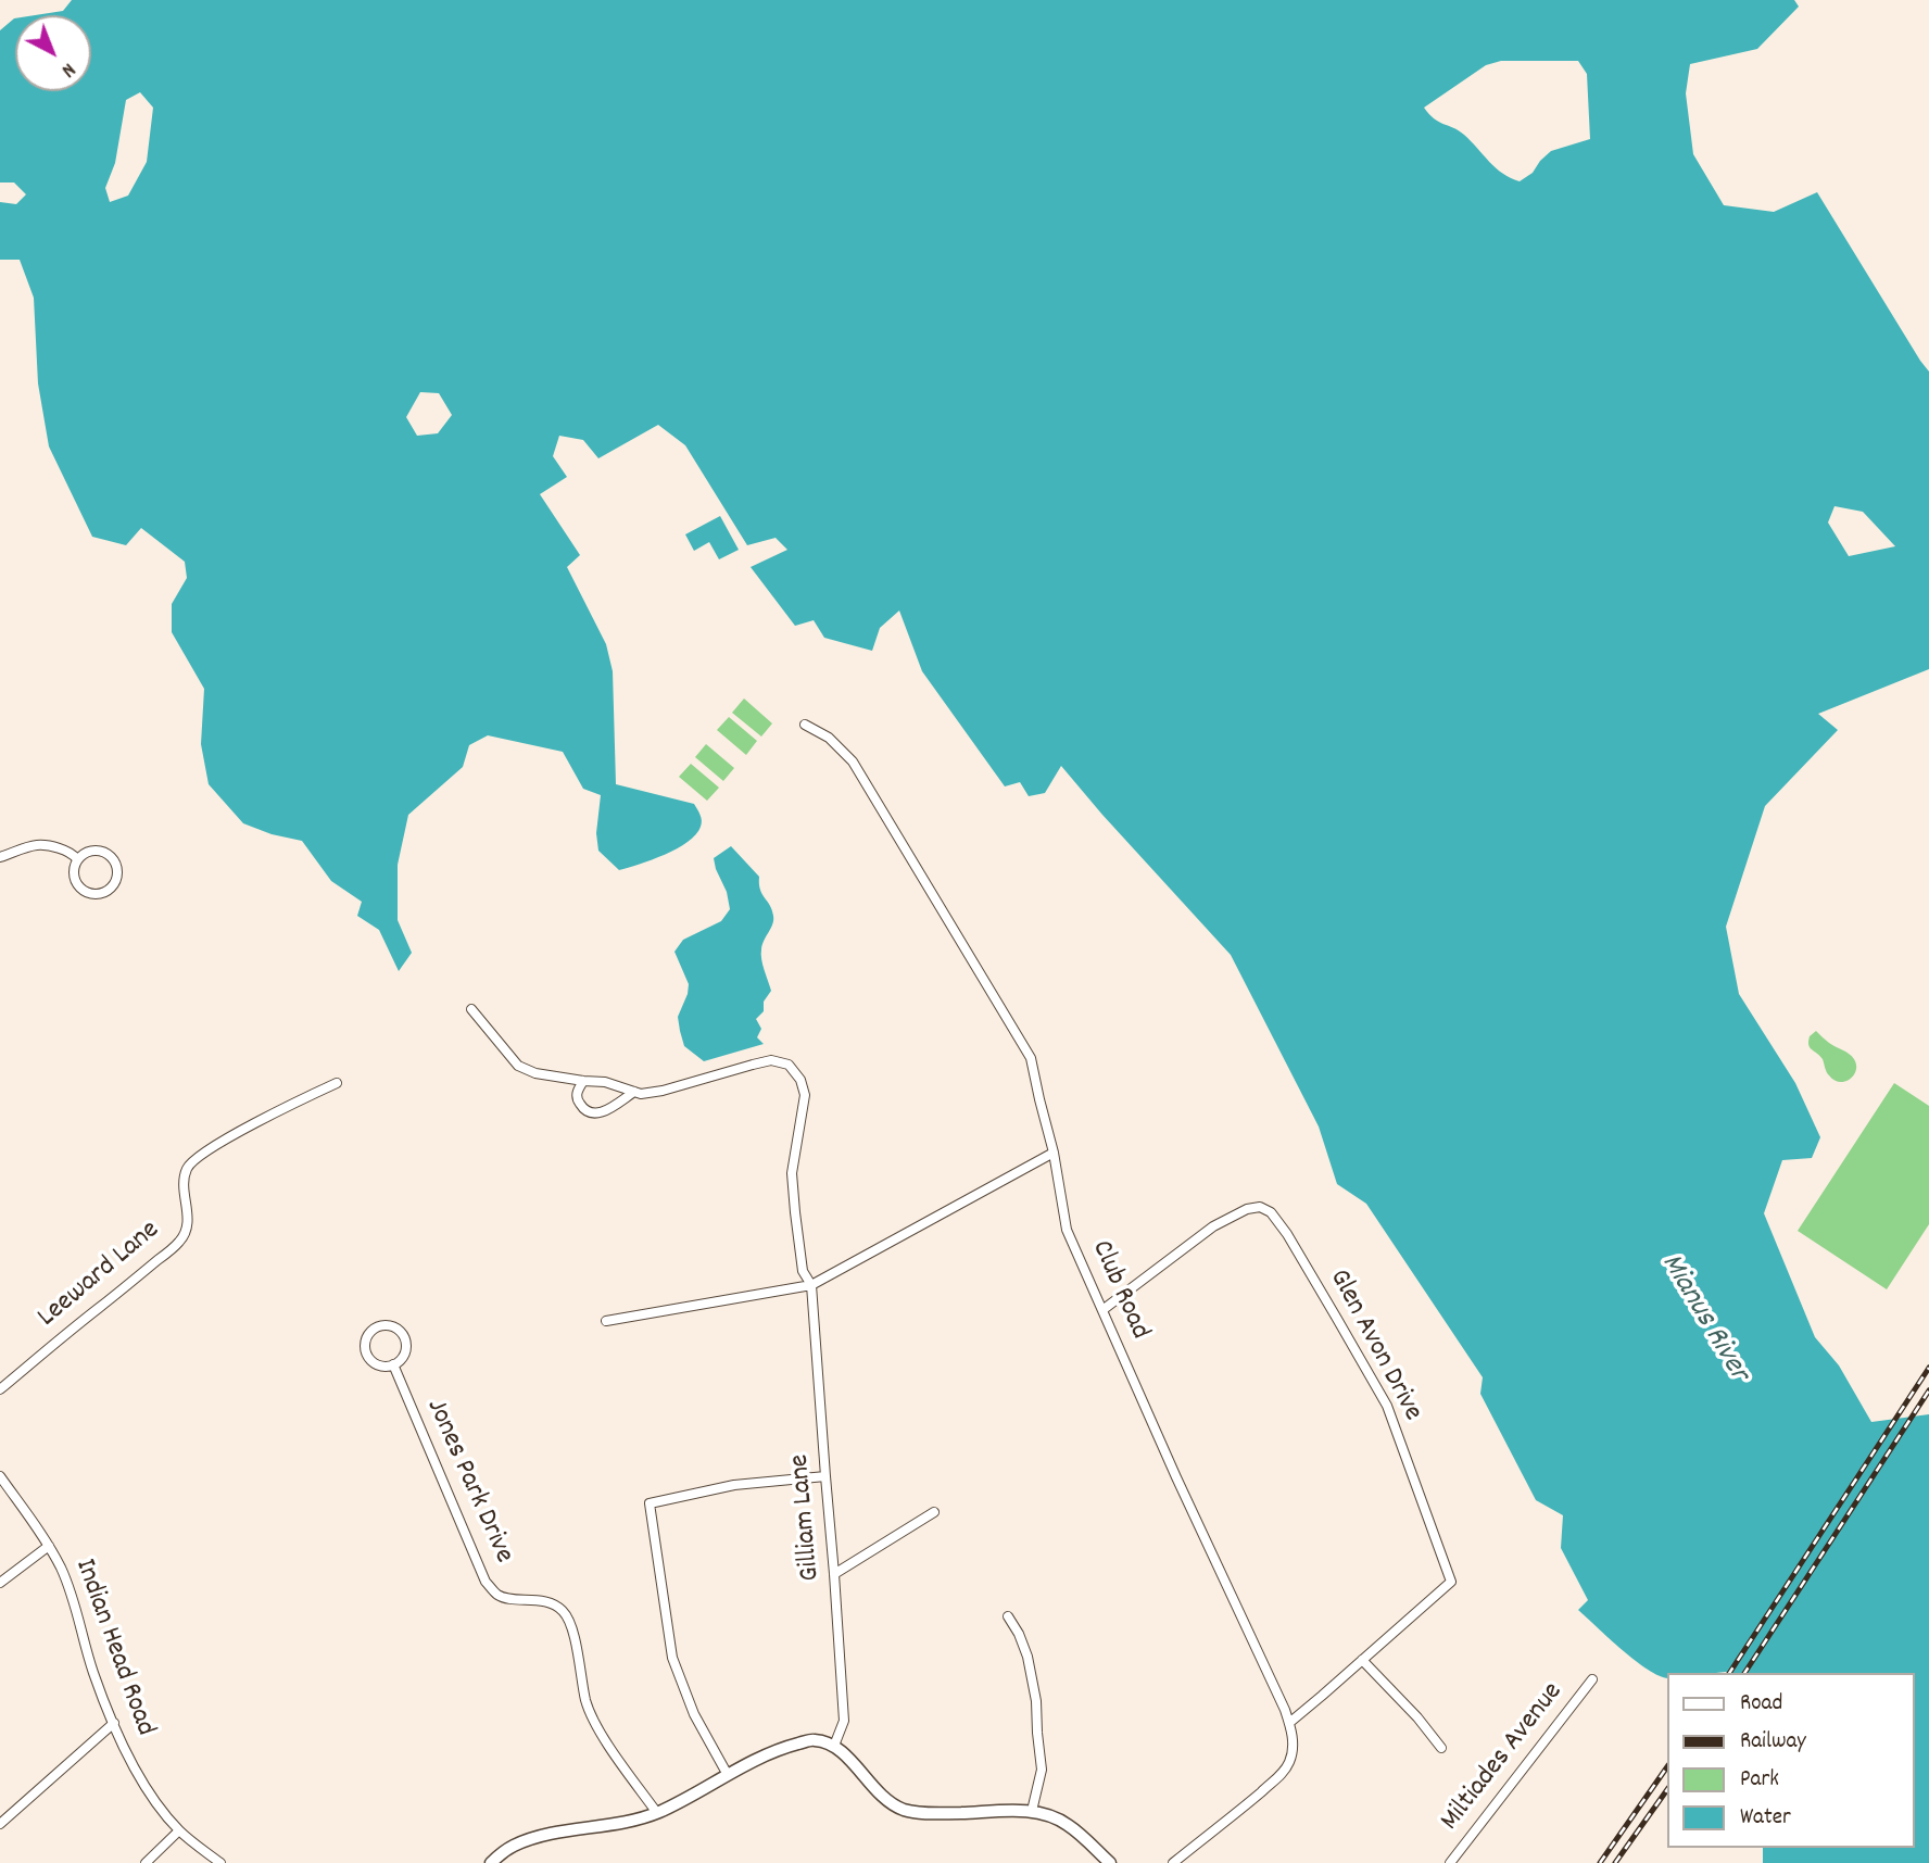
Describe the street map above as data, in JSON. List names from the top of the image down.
{
  "streets": {
    "street": [
      "Leeward Lane",
      "Club Road",
      "Glen Avon Drive",
      "Jones Park Drive",
      "Gilliam Lane",
      "Indian Head Road",
      "Miltiades Avenue"
    ]
  },
  "crossings": [
    ["Club Road", "Glen Avon Drive"]
  ],
  "water": ["Mianus River"],
  "legend": [
    "Road",
    "Railway",
    "Park",
    "Water"
  ],
  "north": "bottom right"
}
